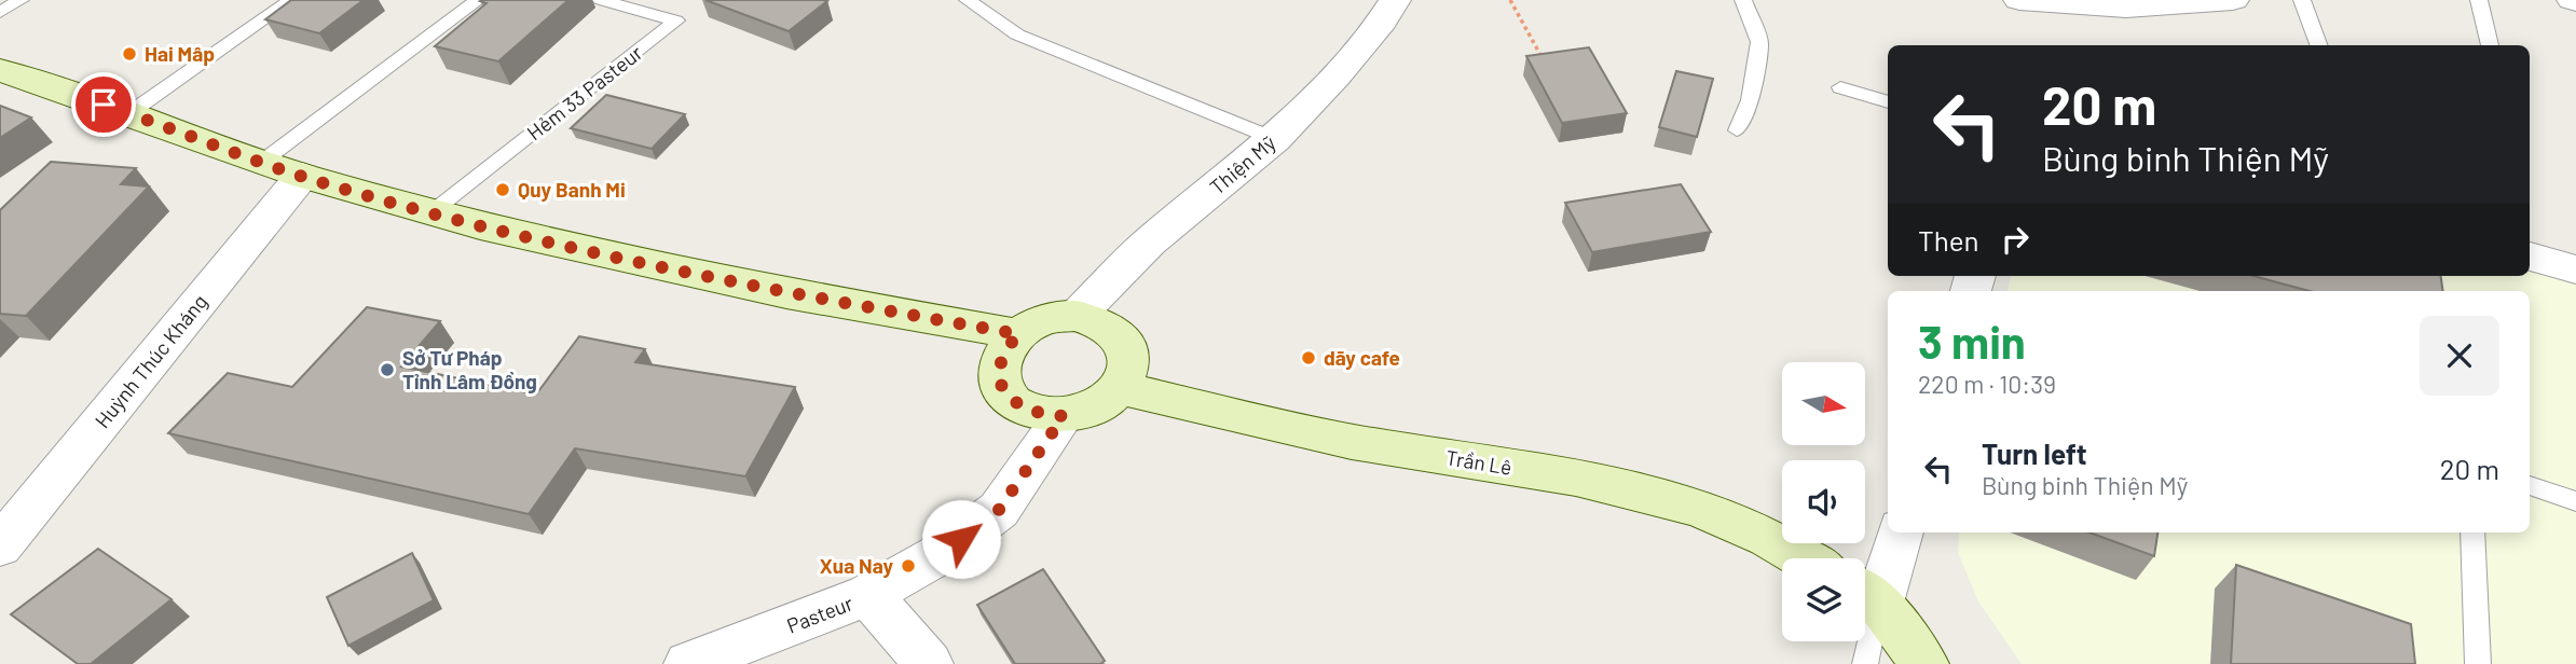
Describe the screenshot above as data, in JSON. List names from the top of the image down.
{
  "streets": {
    "street": [
      "Thiện Mỹ",
      "Huỳnh Thúc Kháng",
      "Trần Lê",
      "Pasteur"
    ],
    "lane": ["Hẻm 33 Pasteur"]
  },
  "crossings": [
    ["Thiện Mỹ", "Trần Lê"],
    ["Thiện Mỹ", "Pasteur"],
    ["Trần Lê", "Pasteur"]
  ],
  "places": [
    "Hai Mâp",
    "Quy Banh Mi",
    "dãy cafe",
    "Sở Tư Pháp Tỉnh Lâm Đồng",
    "Xua Nay"
  ],
  "north": "right",
  "page": {
    "turn": ["20 m", "Bùng binh Thiện Mỹ"],
    "then": "Then",
    "heading": ["3 min", "220 m · 10:39"],
    "list": [
      {
        "name": "Turn left",
        "note": "Bùng binh Thiện Mỹ",
        "value": "20 m"
      }
    ]
  }
}
